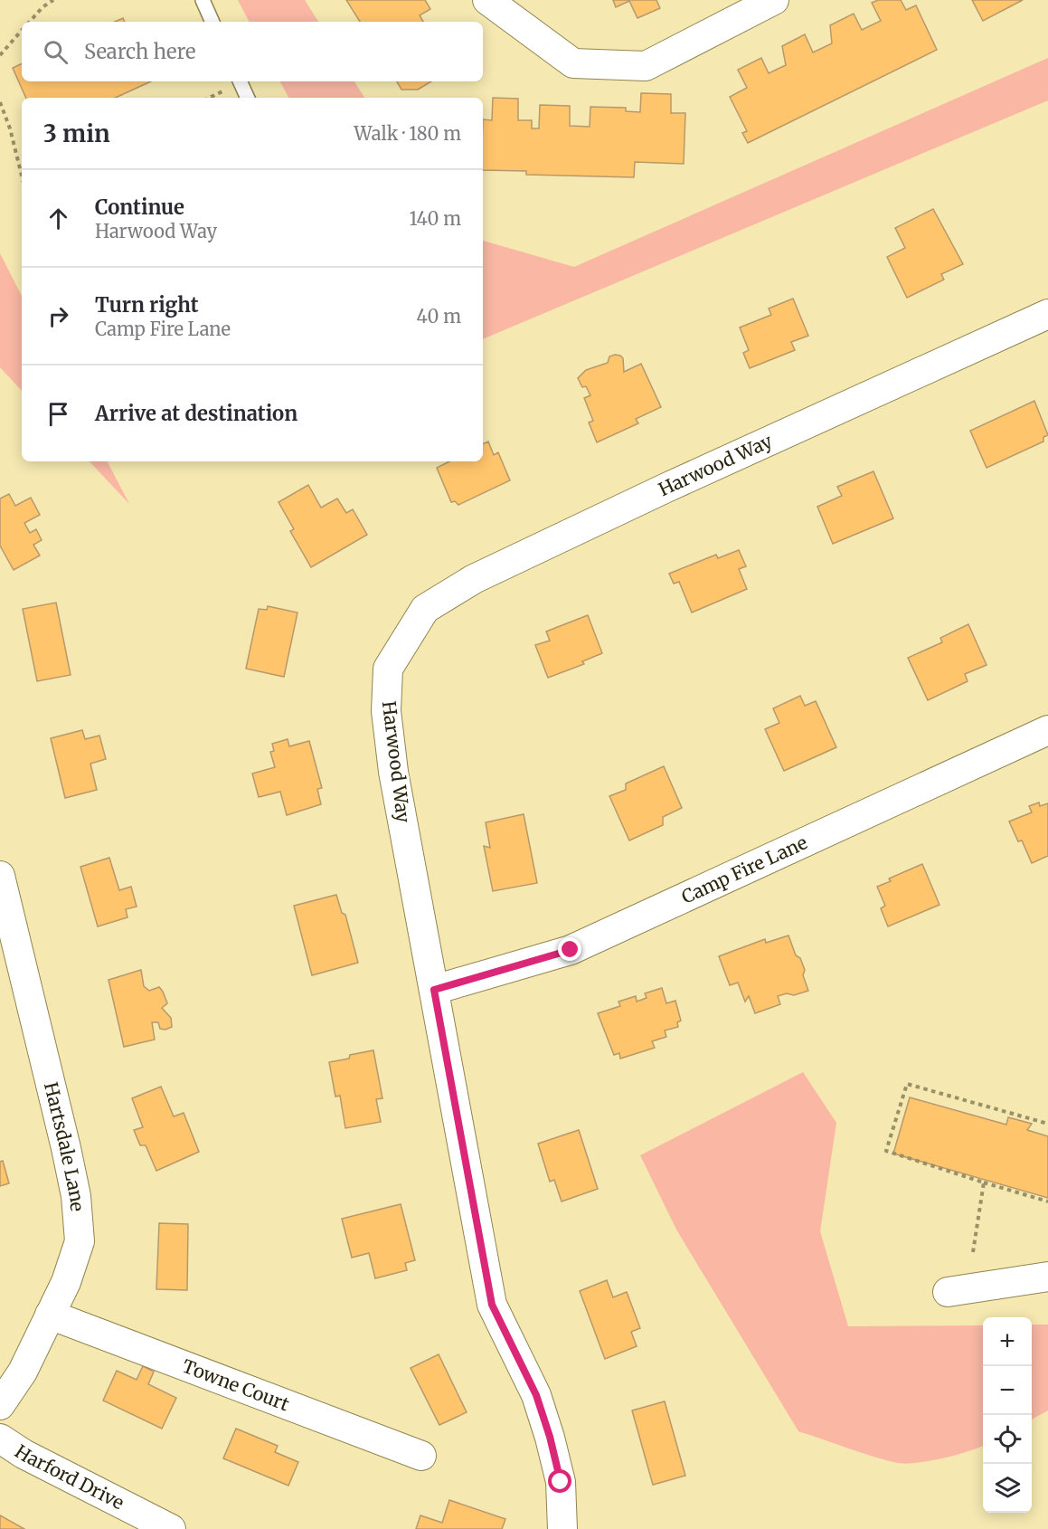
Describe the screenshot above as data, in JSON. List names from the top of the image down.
{
  "streets": {
    "street": [
      "Harwood Way",
      "Camp Fire Lane",
      "Hartsdale Lane",
      "Towne Court",
      "Harford Drive"
    ]
  },
  "crossings": [
    ["Harwood Way", "Camp Fire Lane"],
    ["Hartsdale Lane", "Towne Court"]
  ],
  "page": {
    "search": "Search here",
    "heading": ["3 min", "Walk · 180 m"],
    "list": [
      ["Continue", "Harwood Way", "140 m"],
      ["Turn right", "Camp Fire Lane", "40 m"],
      "Arrive at destination"
    ],
    "map_buttons": ["+", "−"]
  }
}
